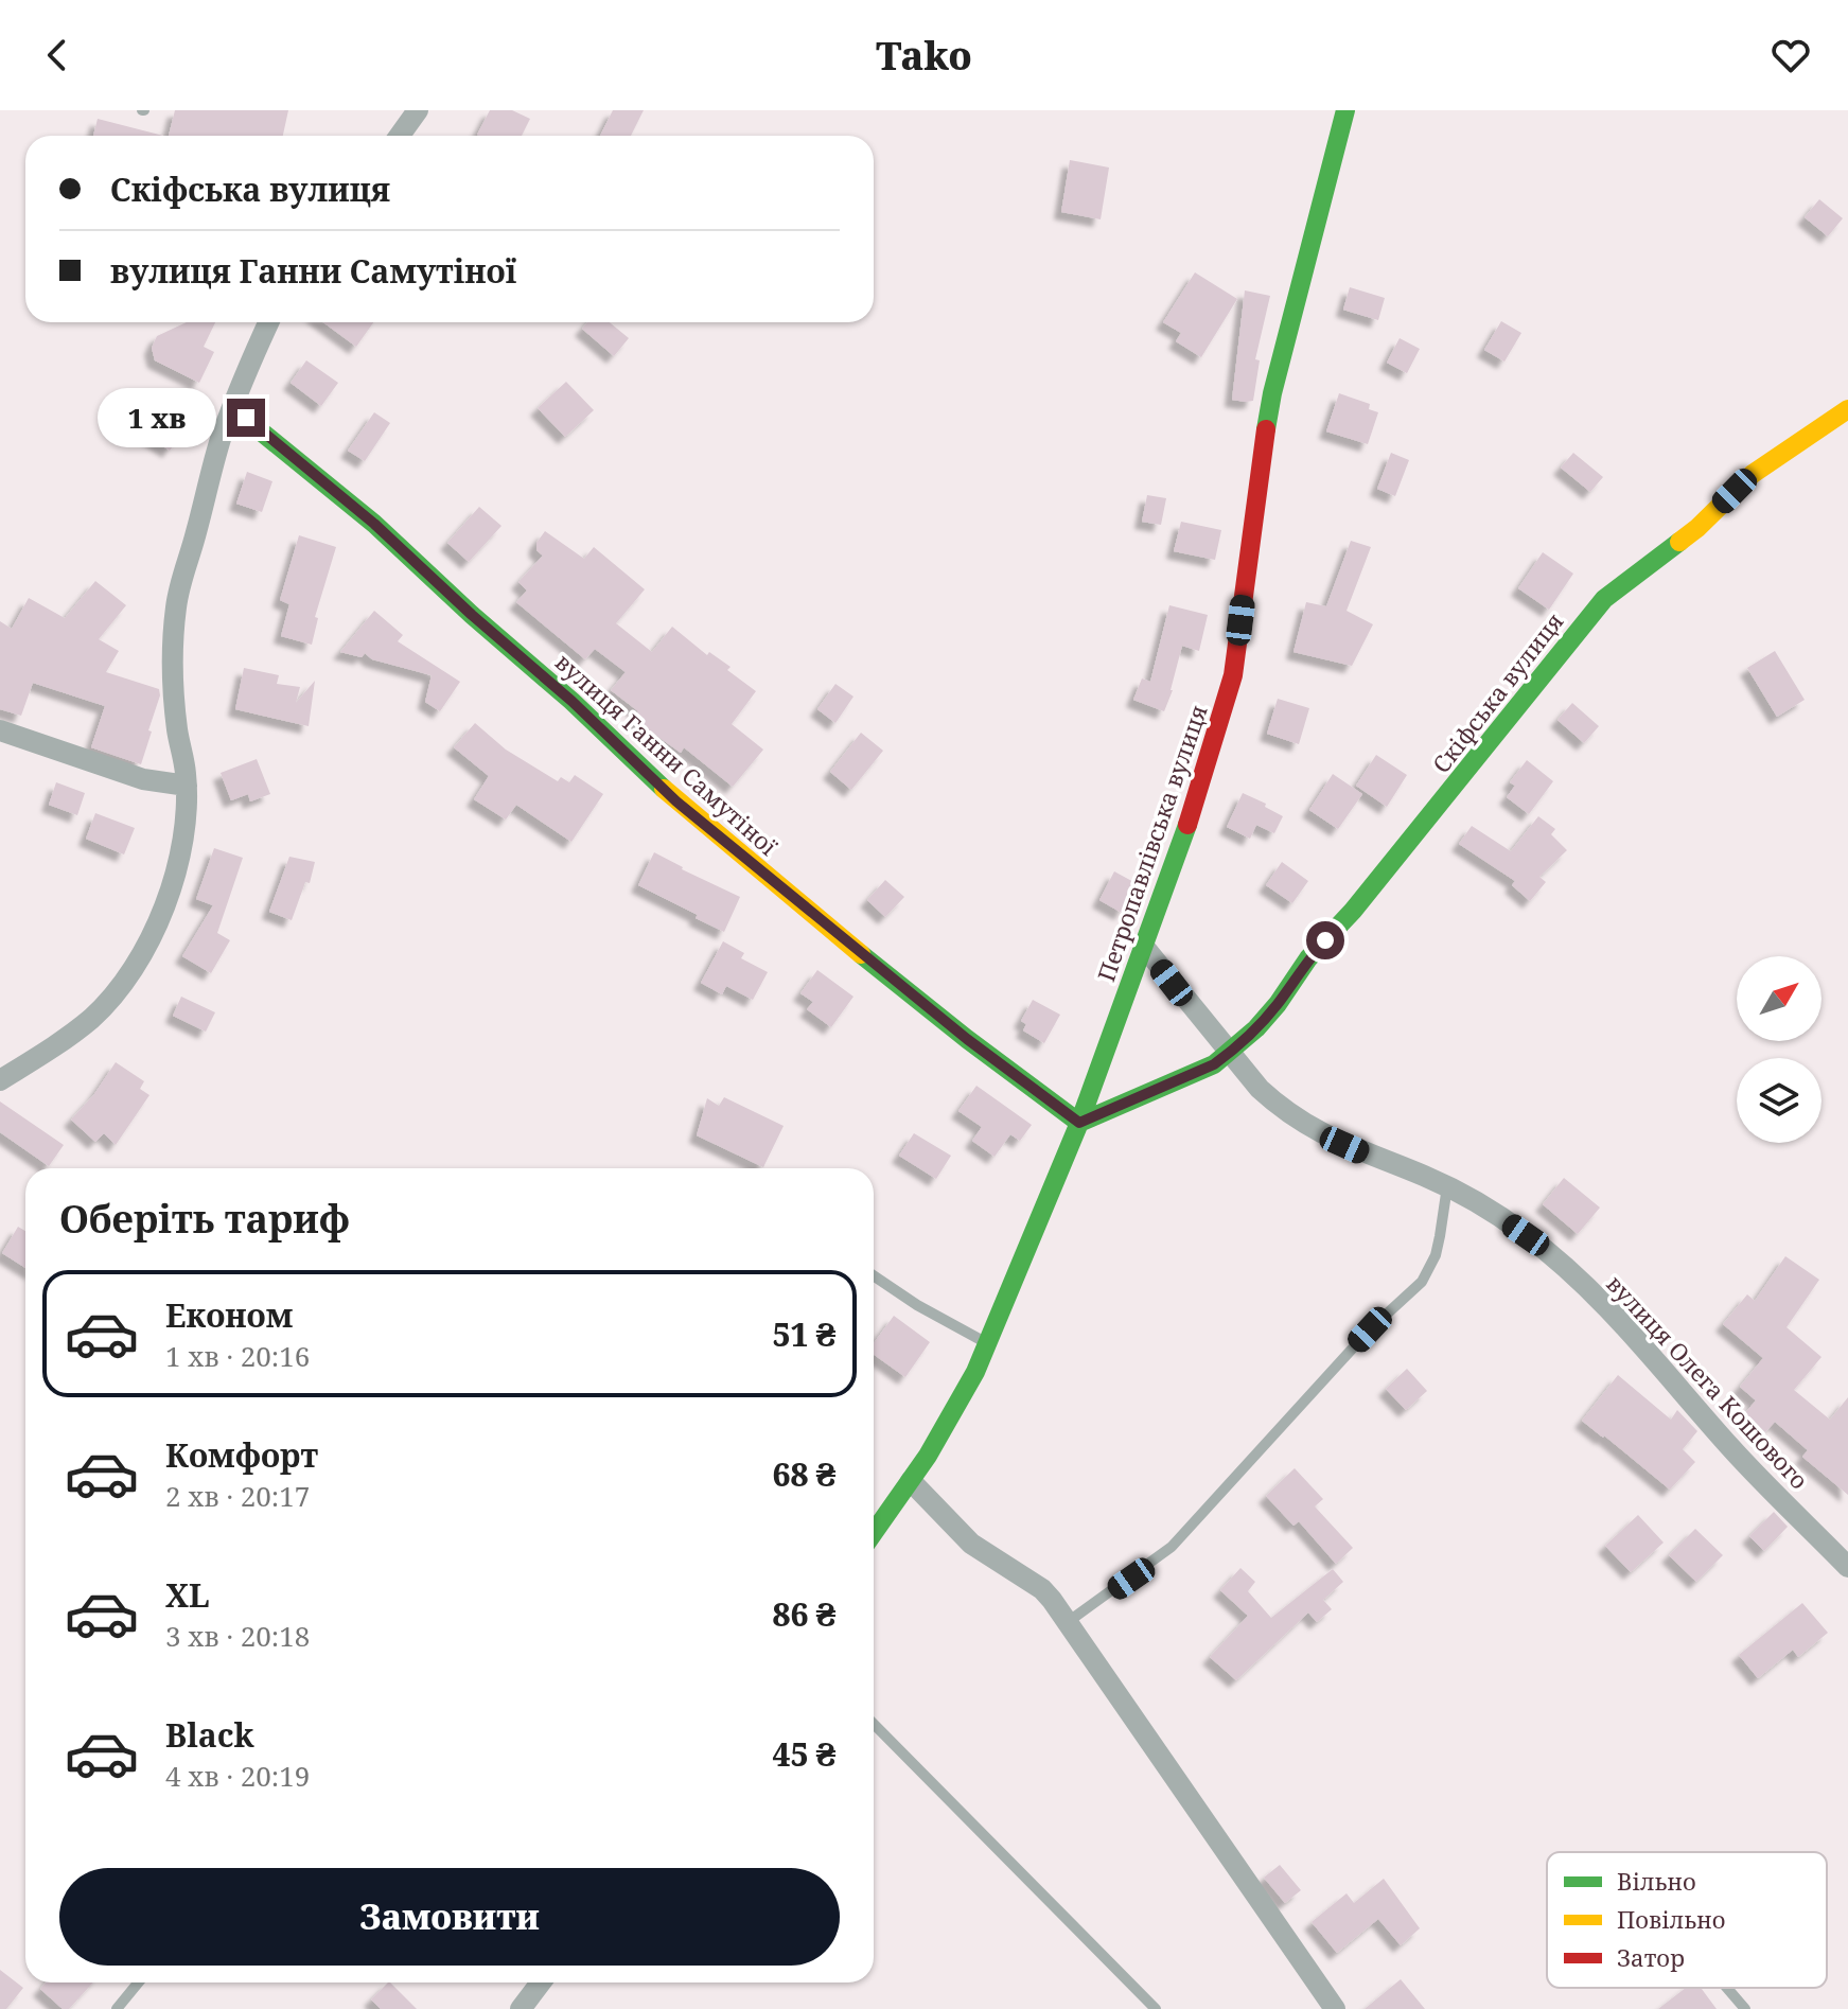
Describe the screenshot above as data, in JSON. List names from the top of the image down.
{
  "streets": {
    "street": [
      "Скіфська вулиця",
      "вулиця Ганни Самутіної",
      "Петропавлівська вулиця",
      "вулиця Олега Кошового"
    ]
  },
  "crossings": [
    ["Скіфська вулиця", "вулиця Ганни Самутіної"],
    ["Скіфська вулиця", "Петропавлівська вулиця"],
    ["Скіфська вулиця", "вулиця Олега Кошового"],
    ["вулиця Ганни Самутіної", "Петропавлівська вулиця"],
    ["Петропавлівська вулиця", "вулиця Олега Кошового"]
  ],
  "legend": ["Вільно", "Повільно", "Затор"],
  "north": "top right",
  "page": {
    "header": "Tako",
    "banner": ["Скіфська вулиця", "вулиця Ганни Самутіної"],
    "bubble": "1 хв",
    "heading": "Оберіть тариф",
    "list": [
      {
        "name": "Економ",
        "note": "1 хв · 20:16",
        "value": "51 ₴"
      },
      {
        "name": "Комфорт",
        "note": "2 хв · 20:17",
        "value": "68 ₴"
      },
      {
        "name": "XL",
        "note": "3 хв · 20:18",
        "value": "86 ₴"
      },
      {
        "name": "Black",
        "note": "4 хв · 20:19",
        "value": "45 ₴"
      }
    ],
    "buttons": "Замовити"
  }
}
